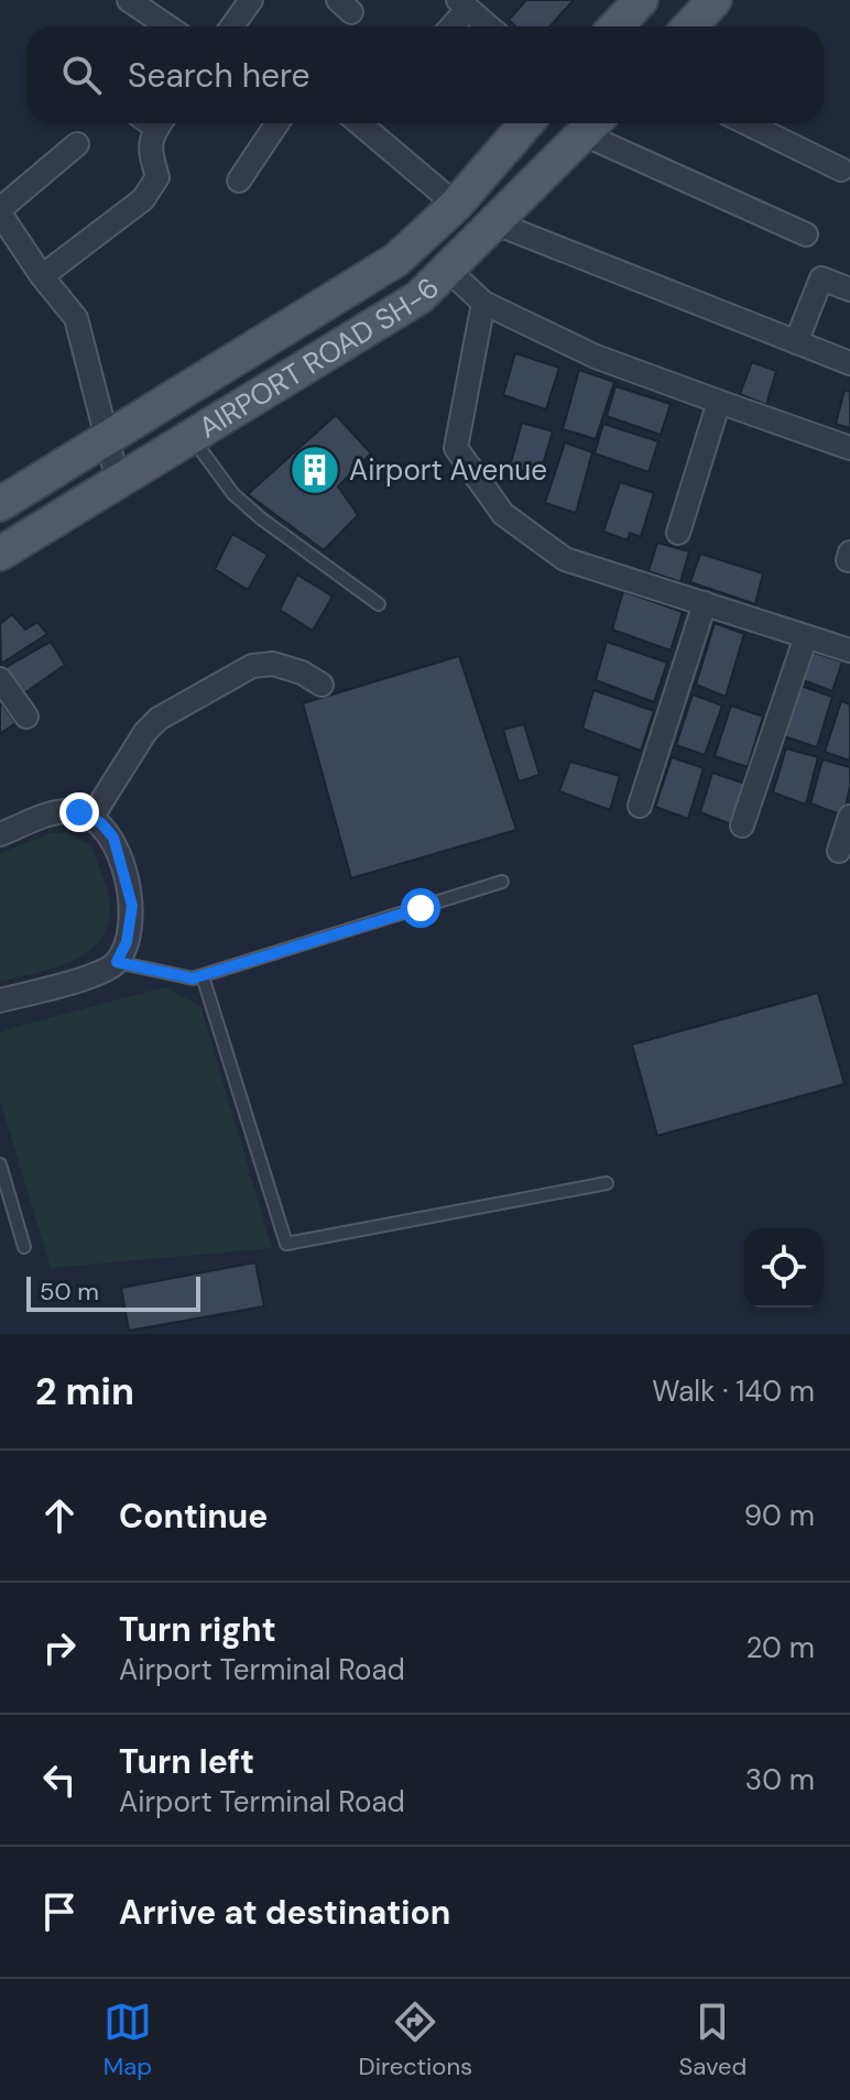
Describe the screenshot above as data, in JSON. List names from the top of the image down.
{
  "streets": {
    "main road": ["AIRPORT ROAD SH-6"]
  },
  "places": {
    "building": ["Airport Avenue"]
  },
  "scale_bar": "50 m",
  "page": {
    "search": "Search here",
    "scale": "50 m",
    "heading": ["2 min", "Walk · 140 m"],
    "list": [
      ["Continue", "90 m"],
      ["Turn right", "Airport Terminal Road", "20 m"],
      ["Turn left", "Airport Terminal Road", "30 m"],
      "Arrive at destination"
    ],
    "nav": ["Map", "Directions", "Saved"]
  }
}
